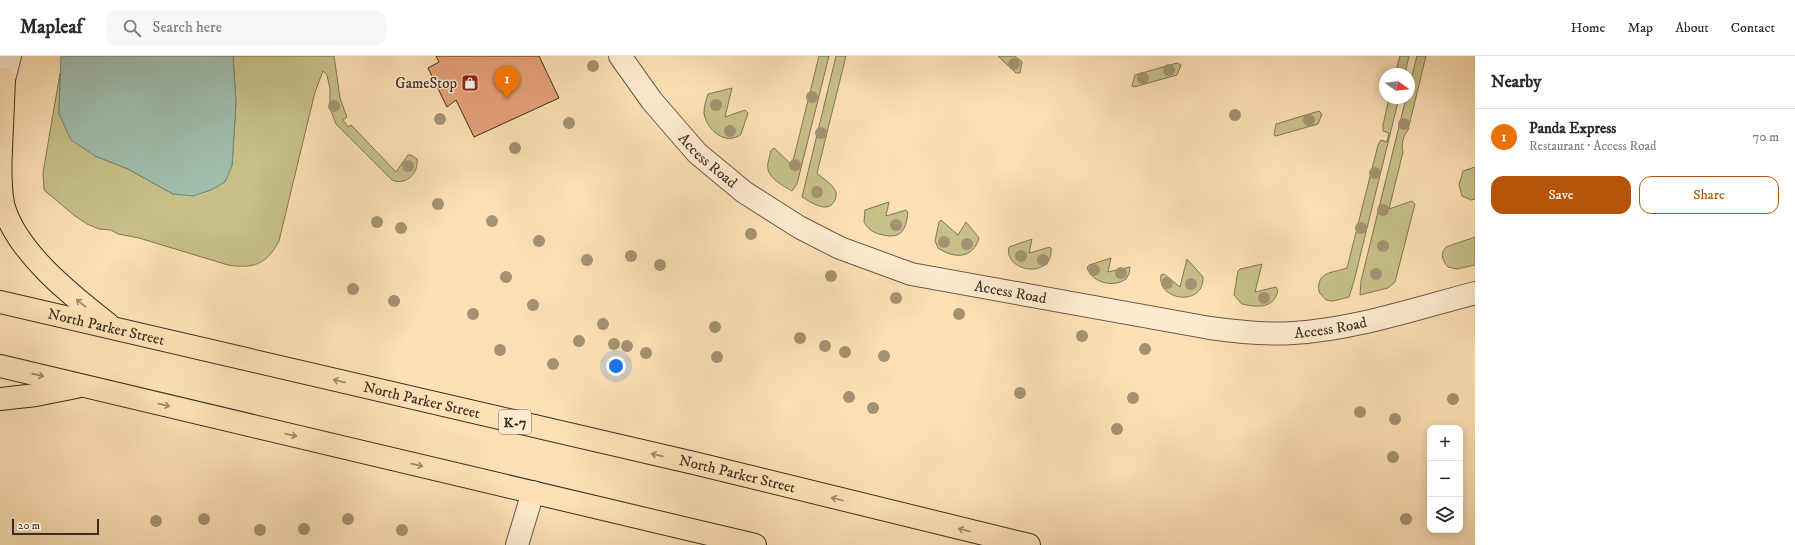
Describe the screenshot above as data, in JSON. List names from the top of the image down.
{
  "streets": {
    "highway": ["North Parker Street", "K-7"],
    "street": ["Access Road"]
  },
  "places": {
    "shop": ["GameStop"]
  },
  "scale_bar": "20 m",
  "north": "right",
  "page": {
    "header": "Mapleaf",
    "search": "Search here",
    "nav": [
      "Home",
      "Map",
      "About",
      "Contact"
    ],
    "heading": "Nearby",
    "pins": "1",
    "list": [
      {
        "mark": "1",
        "name": "Panda Express",
        "note": "Restaurant · Access Road",
        "value": "70 m"
      }
    ],
    "buttons": ["Save", "Share"],
    "map_buttons": ["+", "−"],
    "scale": "20 m"
  }
}
